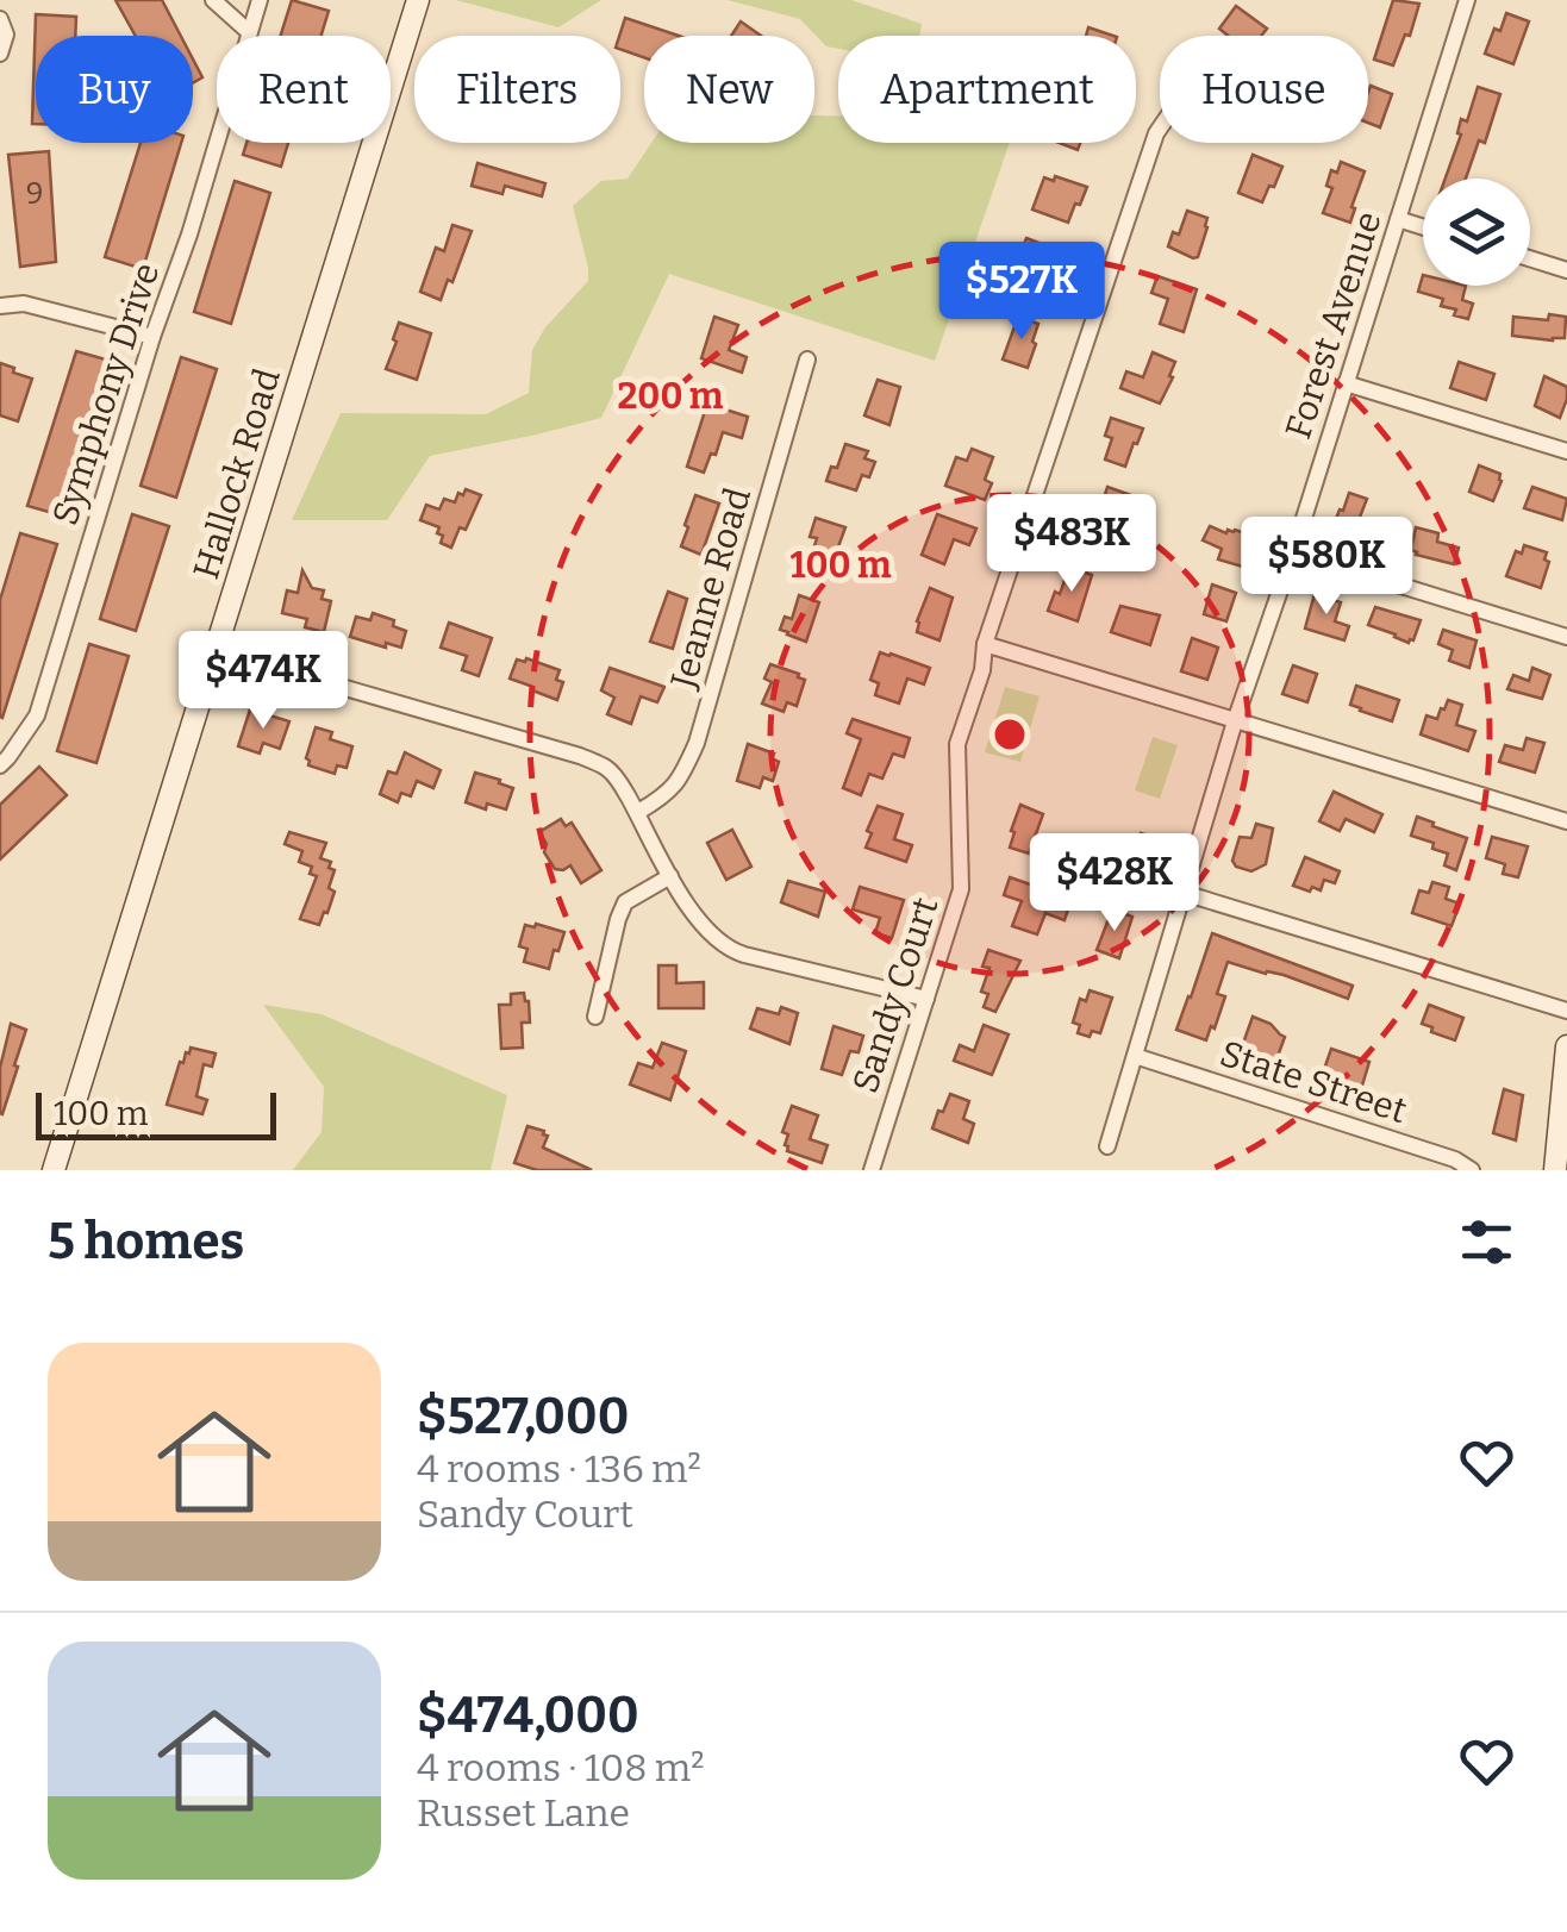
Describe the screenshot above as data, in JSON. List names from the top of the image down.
{
  "streets": {
    "street": [
      "Forest Avenue",
      "Symphony Drive",
      "Hallock Road",
      "Jeanne Road",
      "Sandy Court",
      "State Street"
    ]
  },
  "crossings": [
    ["Forest Avenue", "State Street"]
  ],
  "house_numbers": ["9"],
  "scale_bar": "100 m",
  "page": {
    "chip": [
      "Buy",
      "Rent",
      "Filters",
      "New",
      "Apartment",
      "House"
    ],
    "price": [
      "$527K",
      "$483K",
      "$580K",
      "$474K",
      "$428K"
    ],
    "scale": "100 m",
    "heading": "5 homes",
    "list": [
      {
        "name": "$527,000",
        "note": "4 rooms · 136 m² · Sandy Court"
      },
      {
        "name": "$474,000",
        "note": "4 rooms · 108 m² · Russet Lane"
      }
    ]
  },
  "rings": ["200 m", "100 m"]
}
